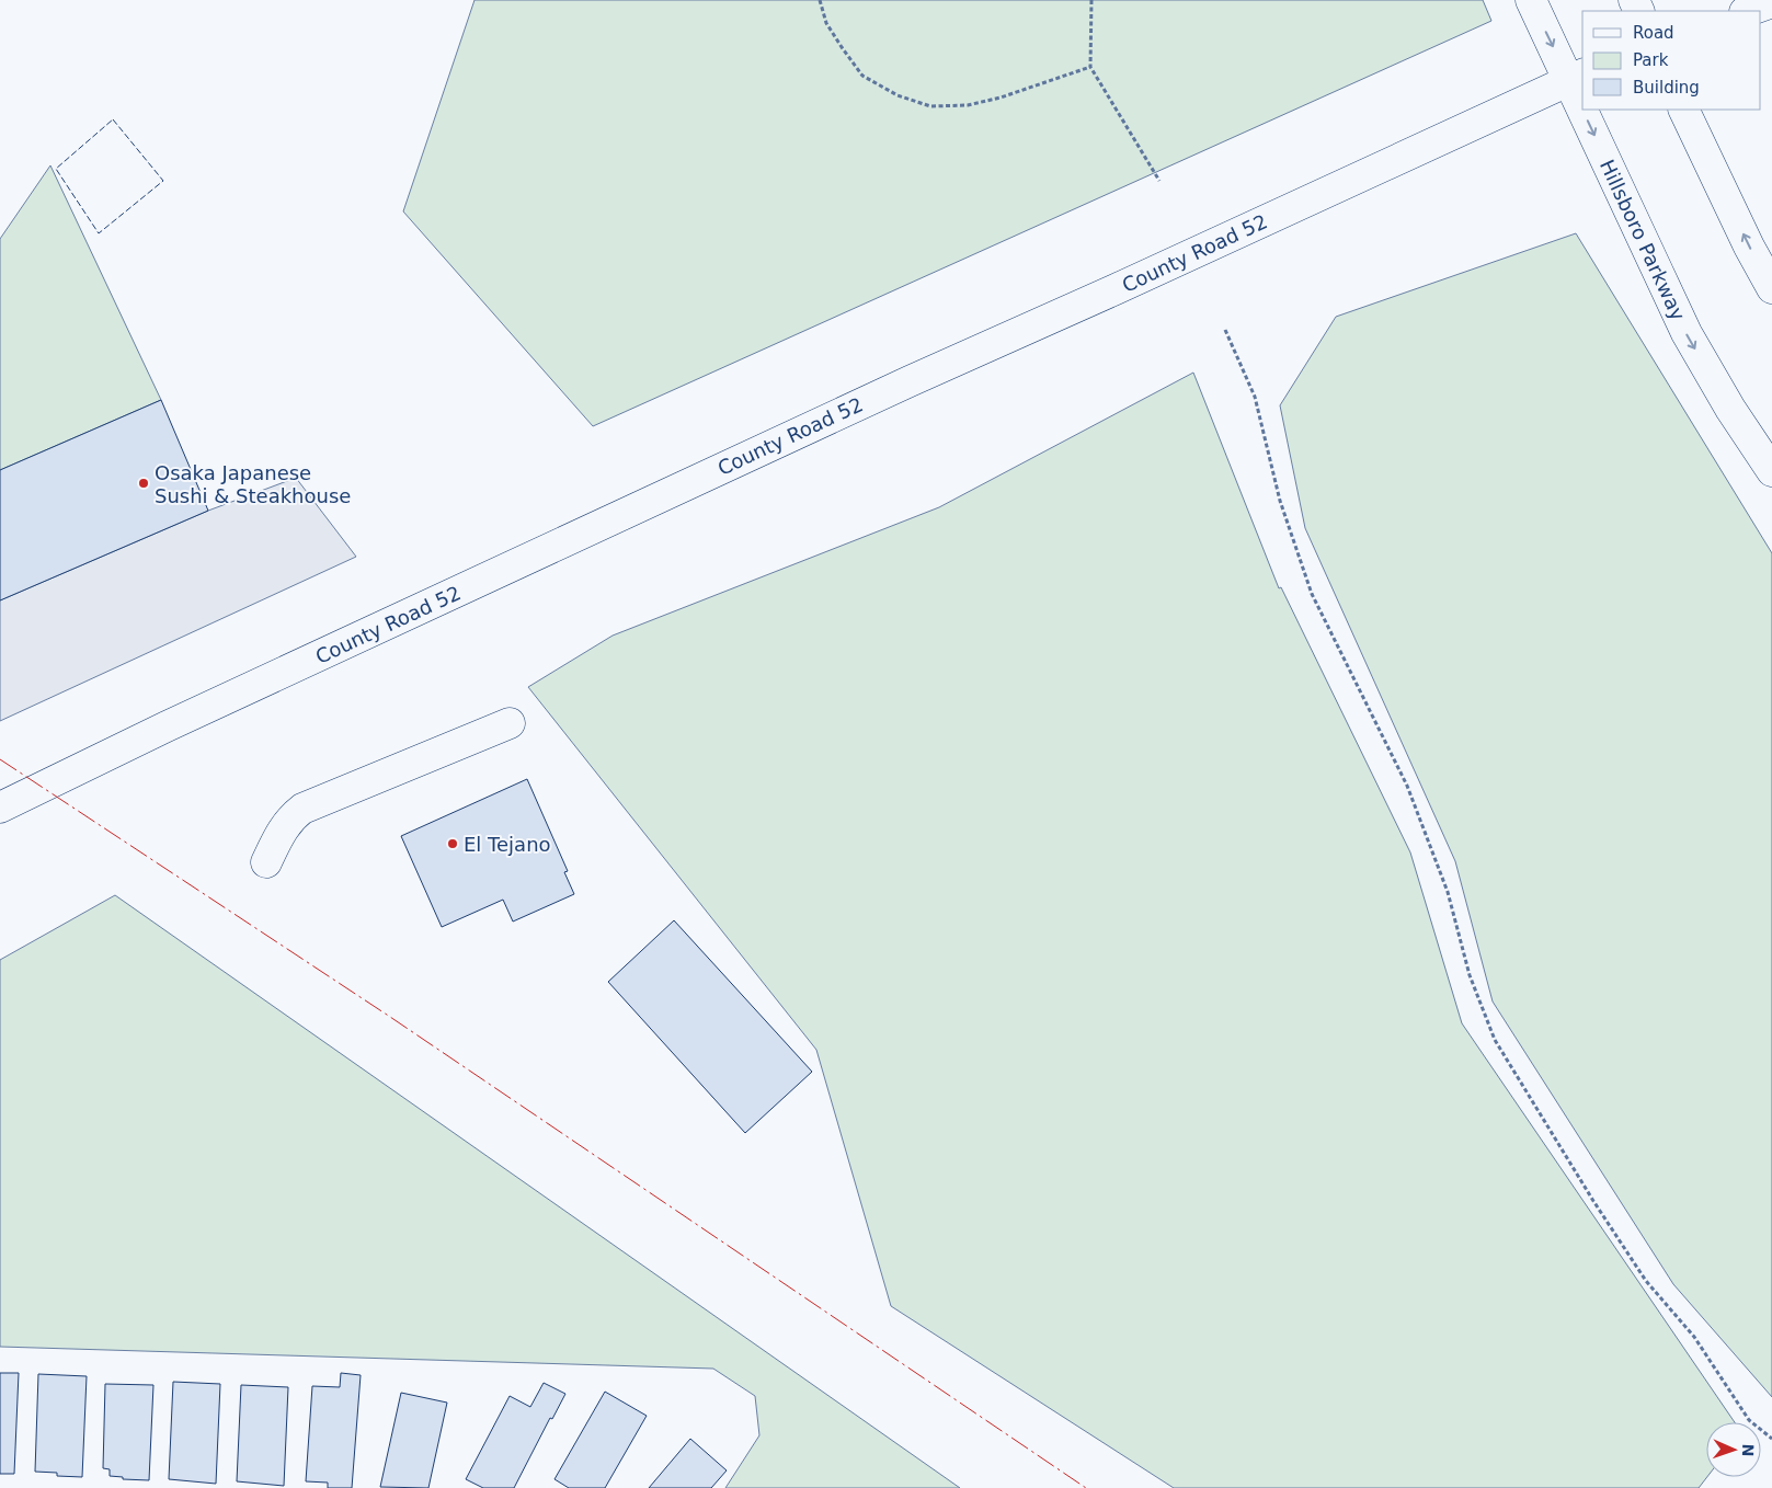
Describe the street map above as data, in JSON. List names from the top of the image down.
{
  "streets": {
    "main road": ["Hillsboro Parkway", "County Road 52"]
  },
  "crossings": [
    ["Hillsboro Parkway", "County Road 52"]
  ],
  "places": ["Osaka Japanese Sushi & Steakhouse", "El Tejano"],
  "legend": ["Road", "Park", "Building"],
  "north": "right"
}
